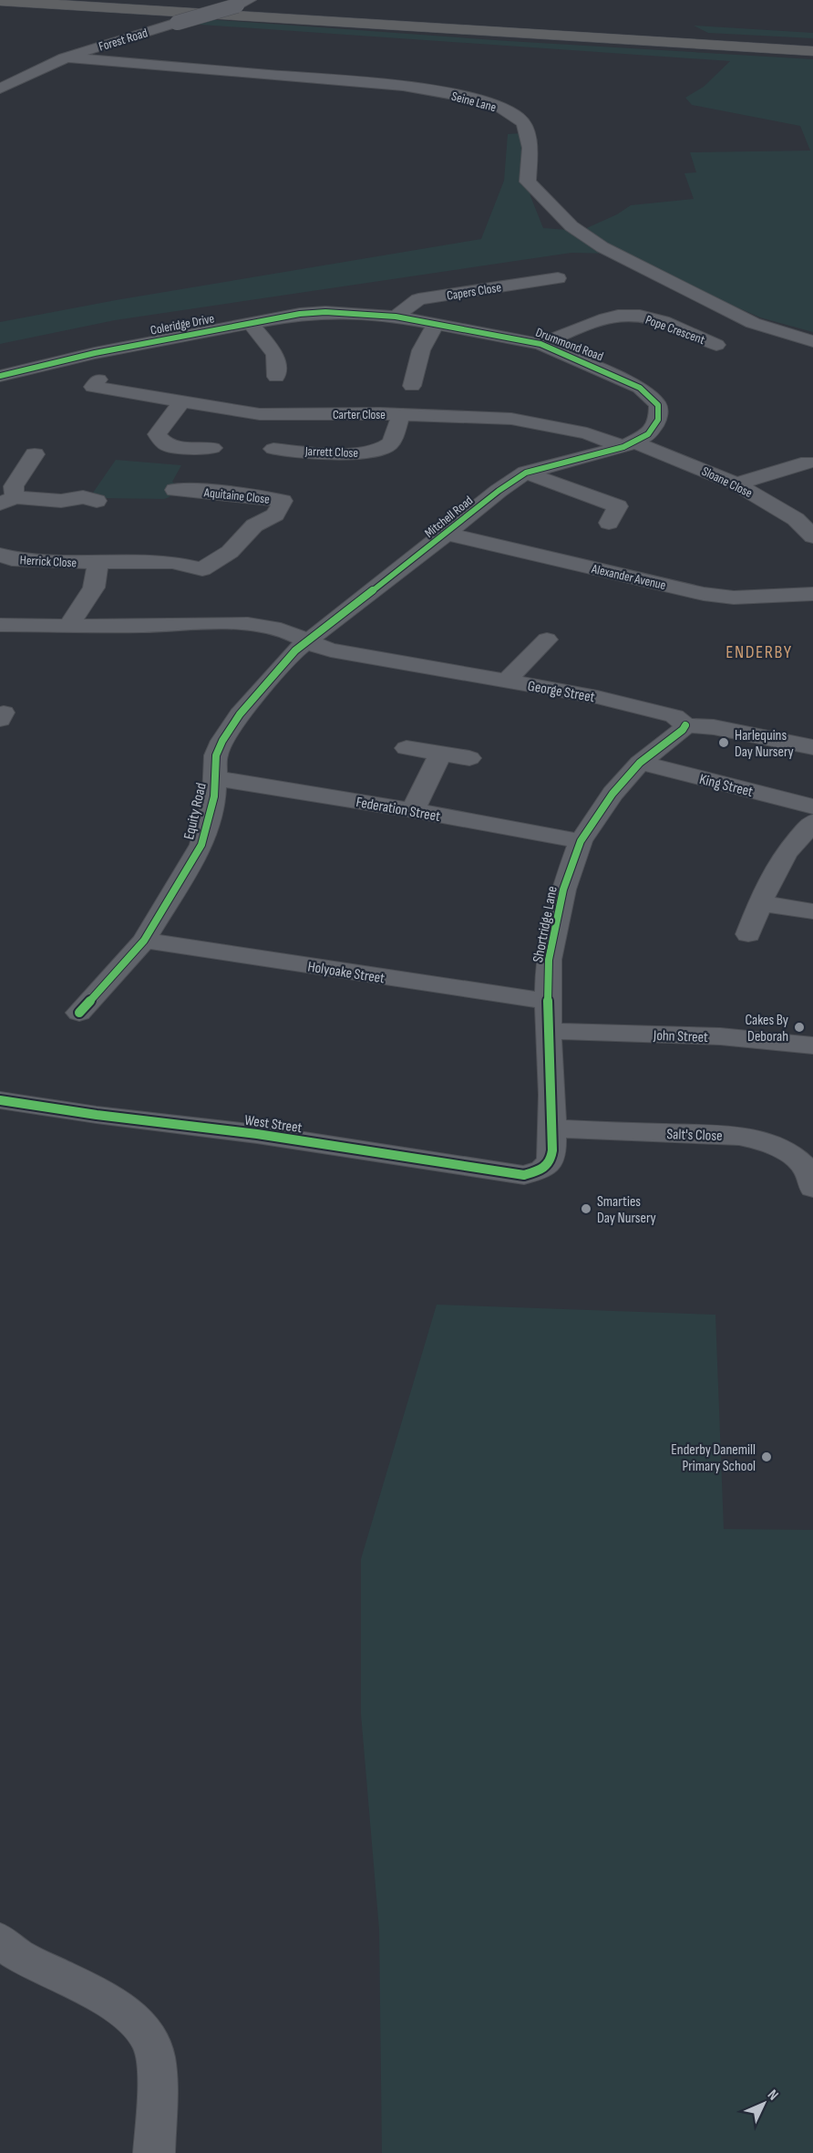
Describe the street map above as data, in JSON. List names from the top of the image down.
{
  "streets": {
    "street": [
      "Forest Road",
      "Seine Lane",
      "Capers Close",
      "Coleridge Drive",
      "Pope Crescent",
      "Drummond Road",
      "Carter Close",
      "Jarrett Close",
      "Sloane Close",
      "Aquitaine Close",
      "Mitchell Road",
      "Herrick Close",
      "Alexander Avenue",
      "George Street",
      "King Street",
      "Federation Street",
      "Equity Road",
      "Shortridge Lane",
      "Holyoake Street",
      "John Street",
      "West Street",
      "Salt's Close"
    ]
  },
  "crossings": [
    ["Forest Road", "Seine Lane"],
    ["Capers Close", "Drummond Road"],
    ["Coleridge Drive", "Drummond Road"],
    ["Pope Crescent", "Drummond Road"],
    ["Drummond Road", "Carter Close"],
    ["Drummond Road", "Sloane Close"],
    ["Drummond Road", "Mitchell Road"],
    ["Carter Close", "Jarrett Close"],
    ["Carter Close", "Sloane Close"],
    ["Carter Close", "Mitchell Road"],
    ["Sloane Close", "Mitchell Road"],
    ["Aquitaine Close", "Herrick Close"],
    ["Mitchell Road", "Alexander Avenue"],
    ["Mitchell Road", "George Street"],
    ["Mitchell Road", "Equity Road"],
    ["George Street", "Equity Road"],
    ["George Street", "Shortridge Lane"],
    ["King Street", "Shortridge Lane"],
    ["Federation Street", "Equity Road"],
    ["Federation Street", "Shortridge Lane"],
    ["Equity Road", "Holyoake Street"],
    ["Shortridge Lane", "Holyoake Street"],
    ["Shortridge Lane", "John Street"],
    ["Shortridge Lane", "West Street"],
    ["Shortridge Lane", "Salt's Close"]
  ],
  "districts": ["ENDERBY"],
  "places": [
    "Harlequins Day Nursery",
    "Cakes By Deborah",
    "Smarties Day Nursery",
    "Enderby Danemill Primary School"
  ],
  "north": "top right"
}
